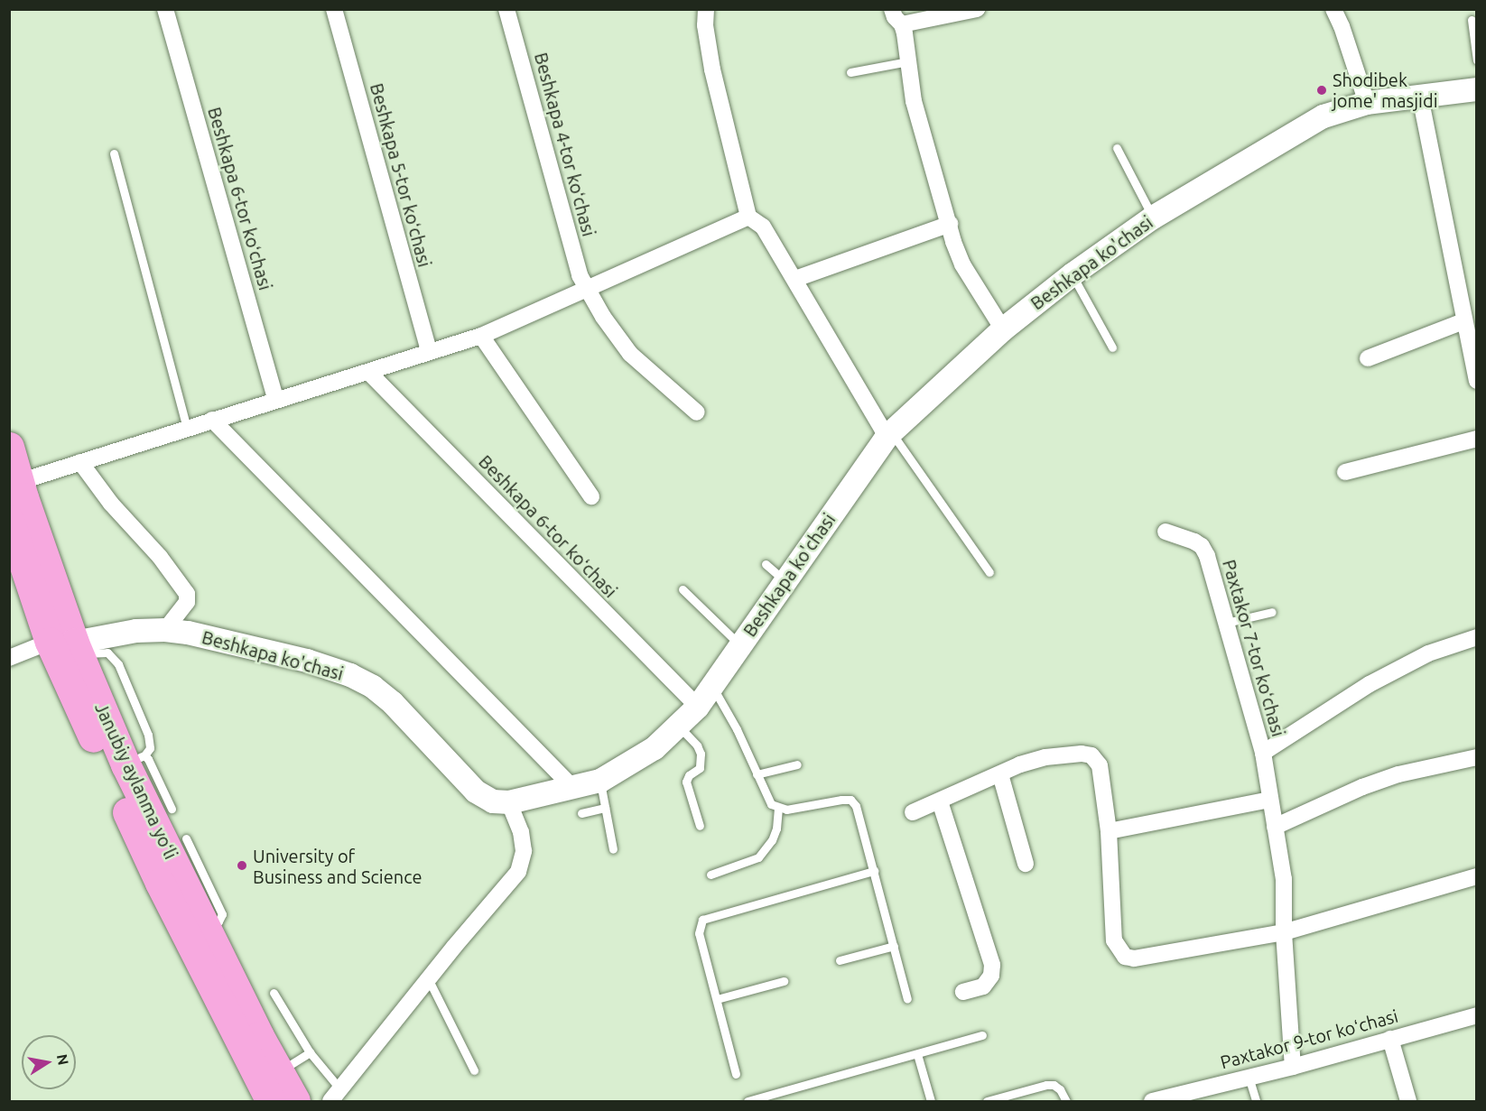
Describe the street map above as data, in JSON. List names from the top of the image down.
{
  "streets": {
    "highway": ["Janubiy aylanma yoʻli"],
    "street": [
      "Beshkapa 4-tor koʻchasi",
      "Beshkapa 5-tor koʻchasi",
      "Beshkapa 6-tor koʻchasi",
      "Beshkapa ko'chasi",
      "Paxtakor 7-tor koʻchasi",
      "Paxtakor 9-tor koʻchasi"
    ]
  },
  "crossings": [
    ["Beshkapa 6-tor koʻchasi", "Beshkapa ko'chasi"],
    ["Beshkapa ko'chasi", "Janubiy aylanma yoʻli"]
  ],
  "places": ["Shodibek jome' masjidi", "University of Business and Science"],
  "north": "right"
}
